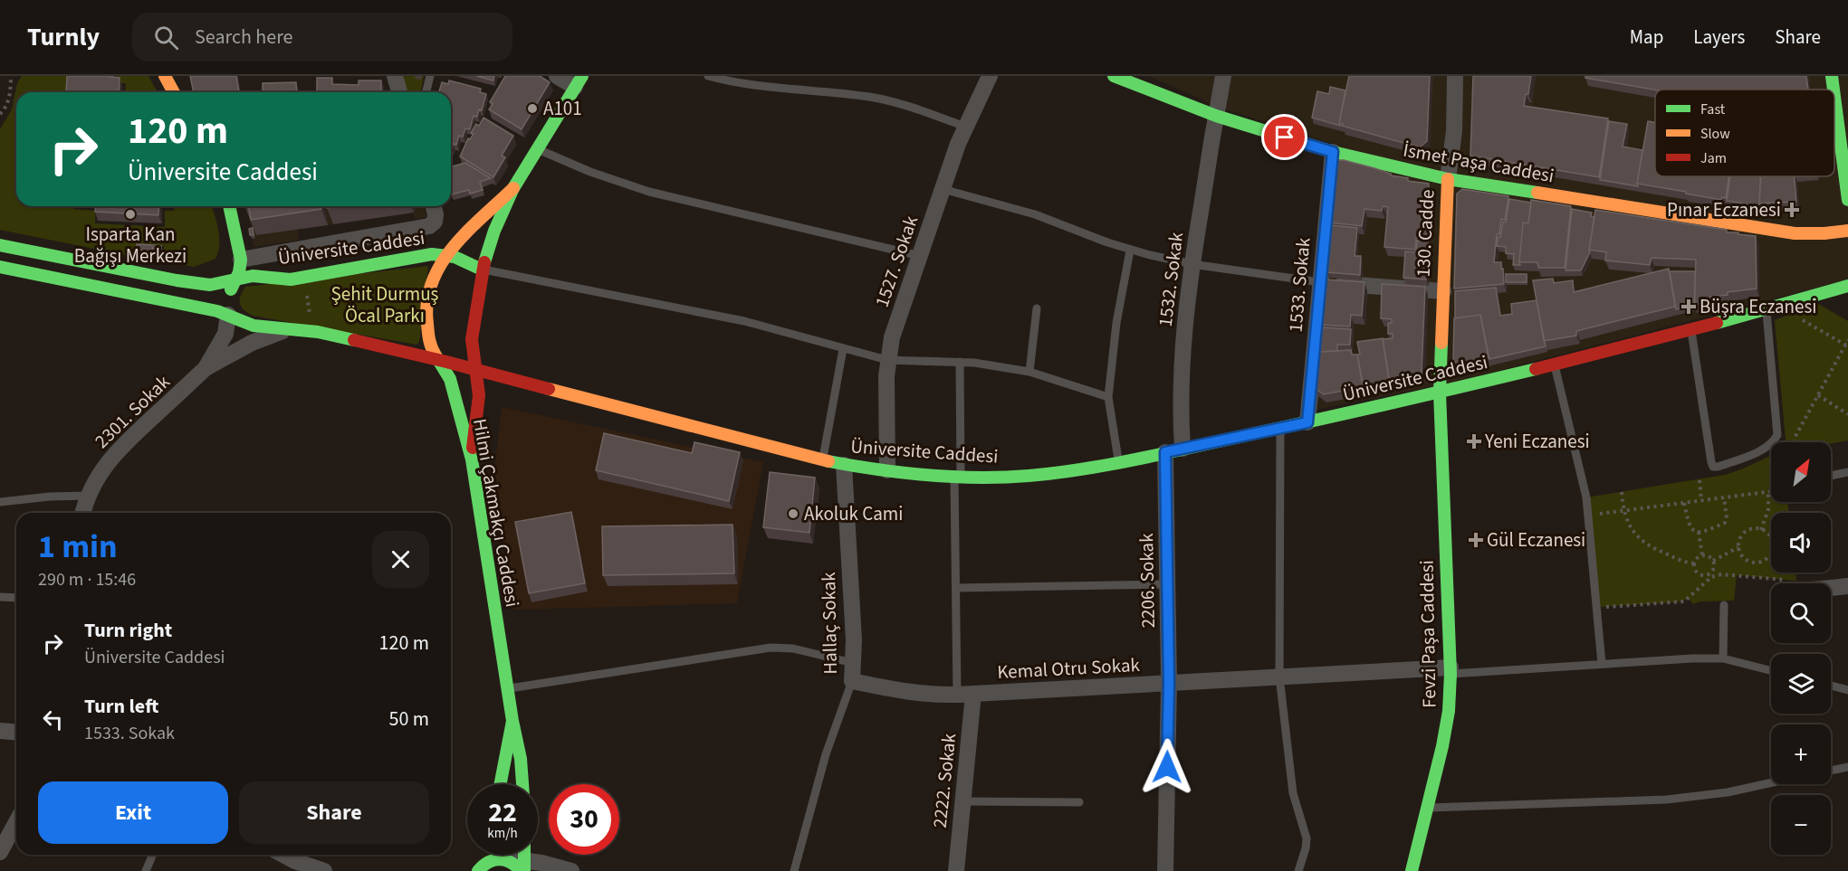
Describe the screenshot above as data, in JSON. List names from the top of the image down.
{
  "streets": {
    "main road": [
      "İsmet Paşa Caddesi",
      "130. Cadde",
      "Üniversite Caddesi",
      "Hilmi Çakmakçı Caddesi",
      "Fevzi Paşa Caddesi"
    ],
    "street": [
      "1527. Sokak",
      "1532. Sokak",
      "1533. Sokak",
      "2301. Sokak",
      "2206. Sokak",
      "Hallaç Sokak",
      "Kemal Otru Sokak",
      "2222. Sokak"
    ]
  },
  "crossings": [
    ["İsmet Paşa Caddesi", "130. Cadde"],
    ["İsmet Paşa Caddesi", "1532. Sokak"],
    ["İsmet Paşa Caddesi", "1533. Sokak"],
    ["130. Cadde", "Üniversite Caddesi"],
    ["130. Cadde", "Fevzi Paşa Caddesi"],
    ["Üniversite Caddesi", "1527. Sokak"],
    ["Üniversite Caddesi", "1532. Sokak"],
    ["Üniversite Caddesi", "1533. Sokak"],
    ["Üniversite Caddesi", "2301. Sokak"],
    ["Üniversite Caddesi", "Hilmi Çakmakçı Caddesi"],
    ["Üniversite Caddesi", "2206. Sokak"],
    ["Üniversite Caddesi", "Hallaç Sokak"],
    ["Üniversite Caddesi", "Fevzi Paşa Caddesi"],
    ["2206. Sokak", "Kemal Otru Sokak"],
    ["Hallaç Sokak", "Kemal Otru Sokak"],
    ["Fevzi Paşa Caddesi", "Kemal Otru Sokak"],
    ["Kemal Otru Sokak", "2222. Sokak"]
  ],
  "parks": ["Şehit Durmuş Öcal Parkı"],
  "places": {
    "other": ["A101", "Isparta Kan Bağışı Merkezi", "Akoluk Cami"],
    "health": [
      "Pınar Eczanesi",
      "Büşra Eczanesi",
      "Yeni Eczanesi",
      "Gül Eczanesi"
    ]
  },
  "legend": ["Fast", "Slow", "Jam"],
  "north": "top right",
  "page": {
    "header": "Turnly",
    "search": "Search here",
    "nav": ["Map", "Layers", "Share"],
    "turn": ["120 m", "Üniversite Caddesi"],
    "map_buttons": ["+", "−"],
    "heading": ["1 min", "290 m · 15:46"],
    "list": [
      {
        "name": "Turn right",
        "note": "Üniversite Caddesi",
        "value": "120 m"
      },
      {
        "name": "Turn left",
        "note": "1533. Sokak",
        "value": "50 m"
      }
    ],
    "buttons": ["Exit", "Share"],
    "speed": "22 km/h",
    "limit": "30"
  }
}
